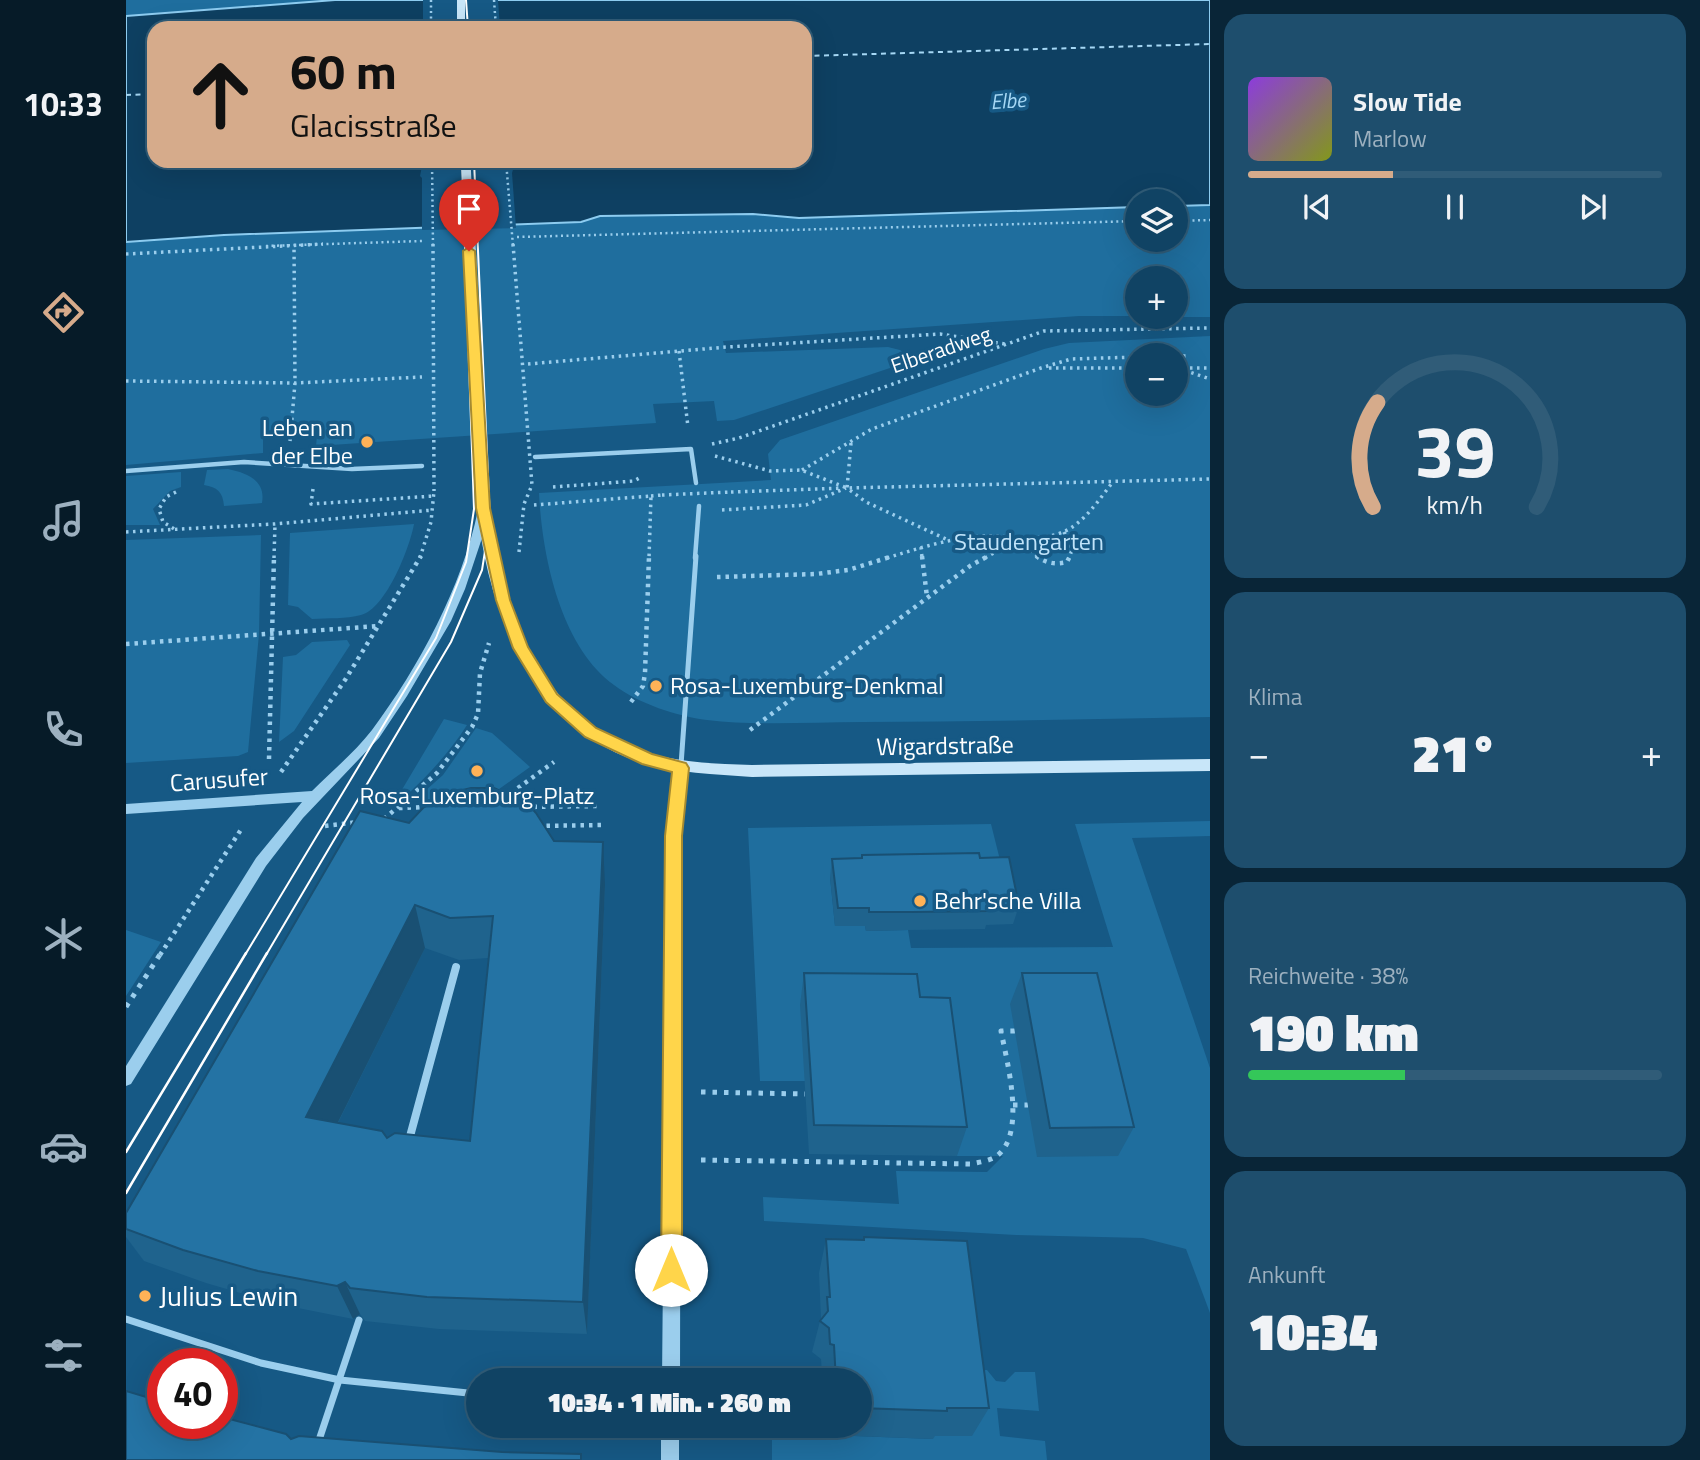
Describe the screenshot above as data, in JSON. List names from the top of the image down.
{
  "streets": {
    "main road": ["Wigardstraße"],
    "street": ["Carusufer"],
    "path": ["Elberadweg"]
  },
  "water": ["Elbe"],
  "parks": ["Staudengarten"],
  "places": [
    "Leben an der Elbe",
    "Rosa-Luxemburg-Denkmal",
    "Rosa-Luxemburg-Platz",
    "Behr'sche Villa",
    "Julius Lewin"
  ],
  "page": {
    "tabs": "10:33",
    "turn": ["60 m", "Glacisstraße"],
    "song": ["Slow Tide", "Marlow"],
    "map_buttons": ["+", "−"],
    "tile": [
      "Klima",
      ["Reichweite · 38%", "190 km"],
      ["Ankunft", "10:34"]
    ],
    "heat": ["−", "21°", "+"],
    "limit": "40",
    "trip": "10:34 · 1 Min. · 260 m",
    "gauge": ["39", "km/h"]
  }
}
